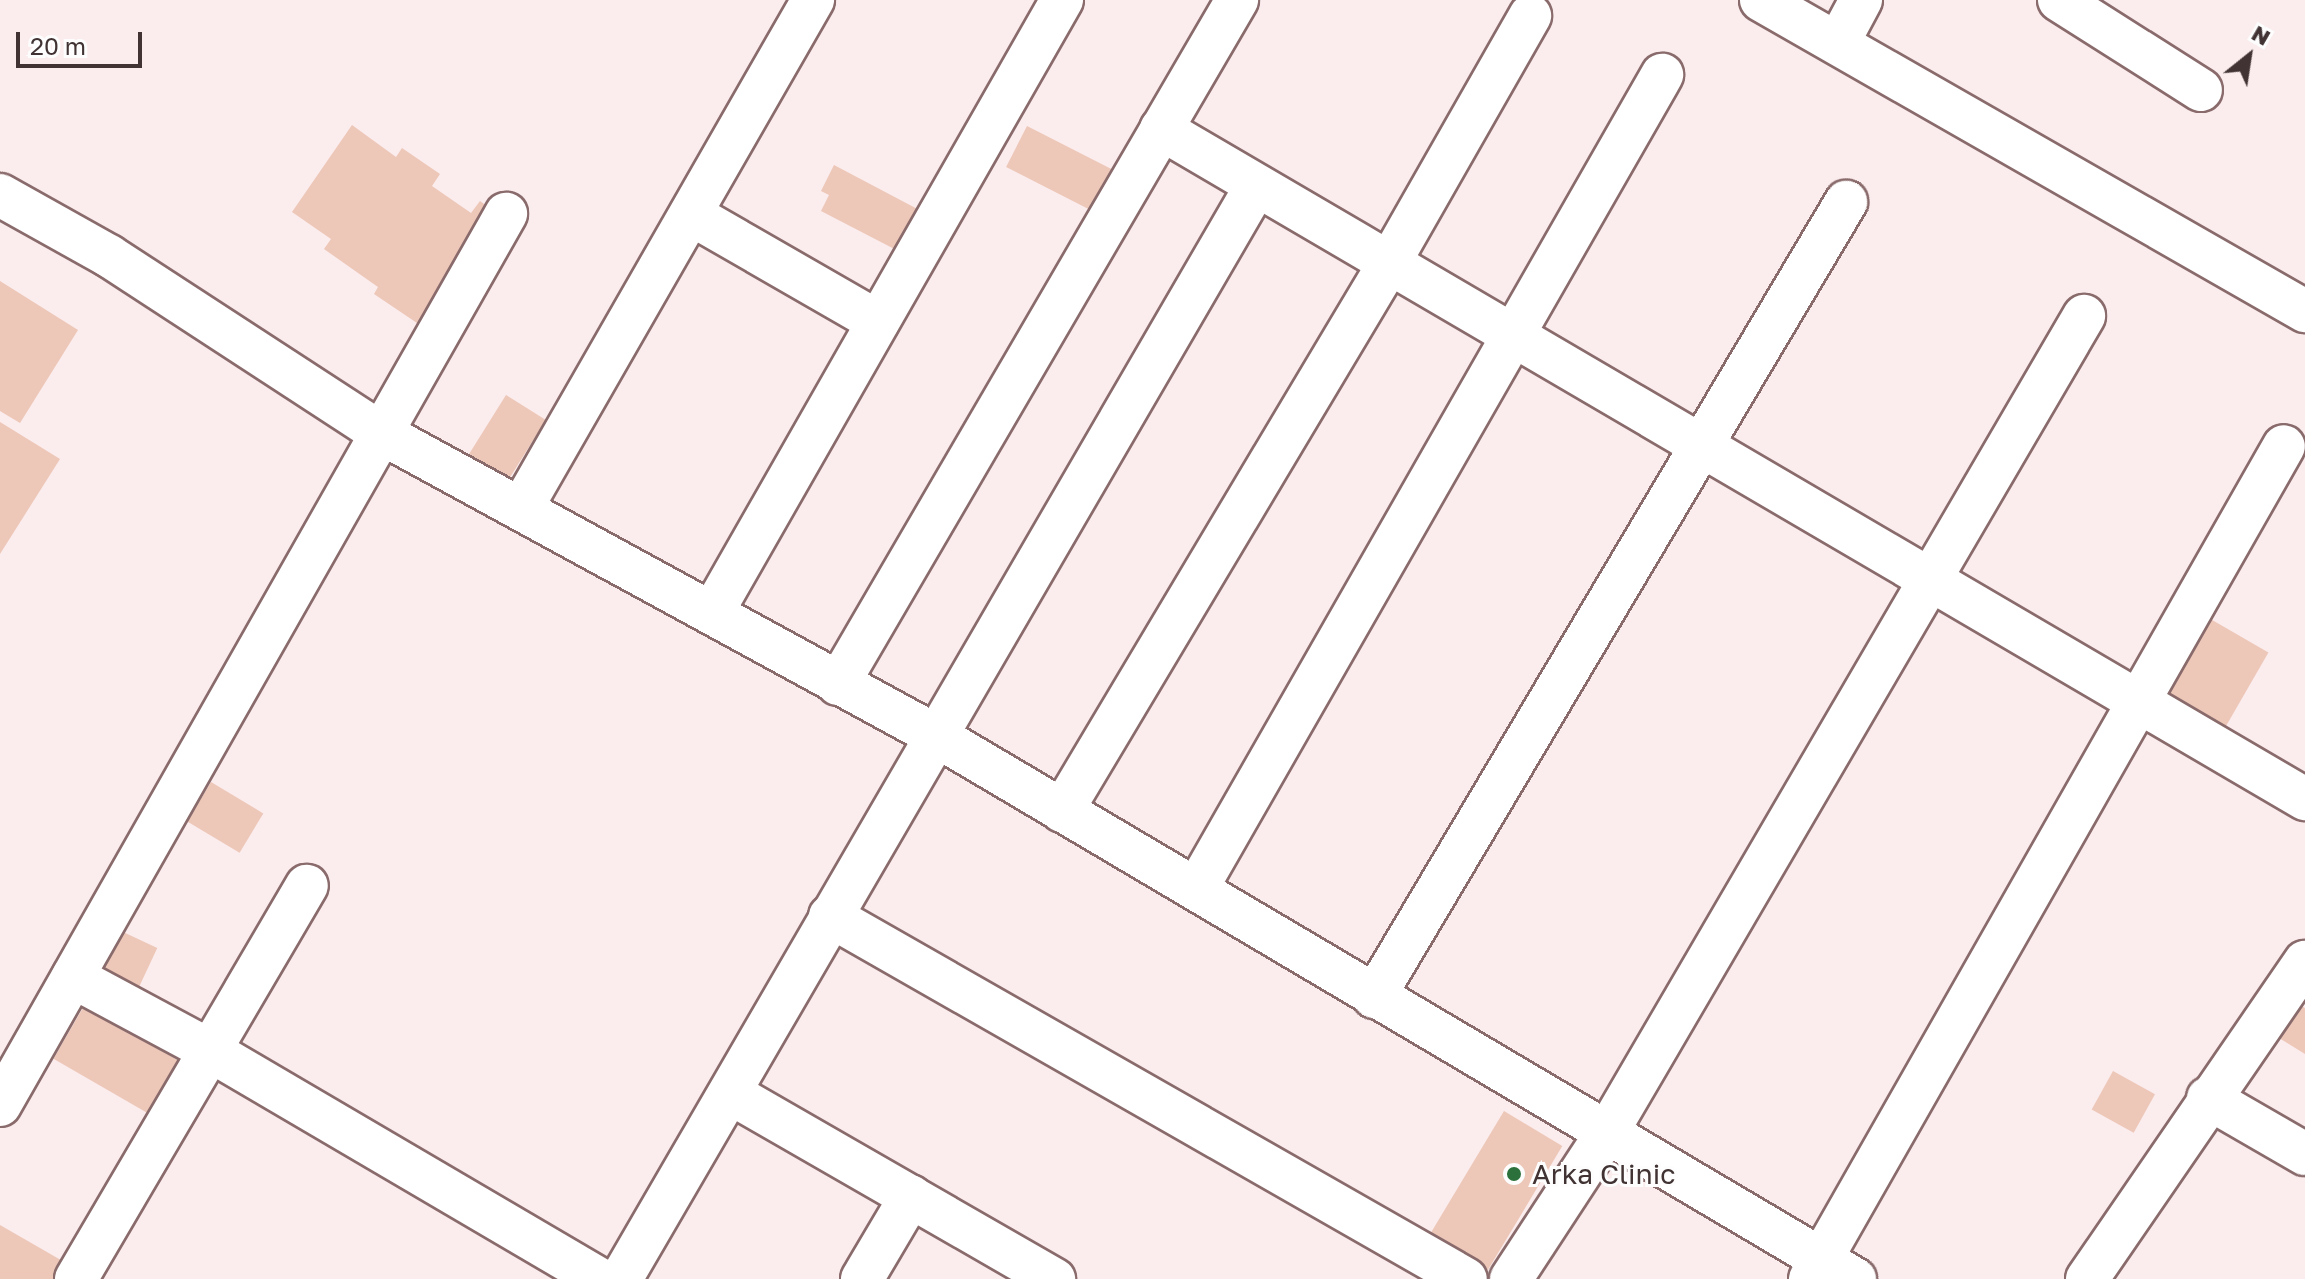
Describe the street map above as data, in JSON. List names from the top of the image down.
{
  "places": ["Arka Clinic"],
  "scale_bar": "20 m",
  "north": "top right"
}
